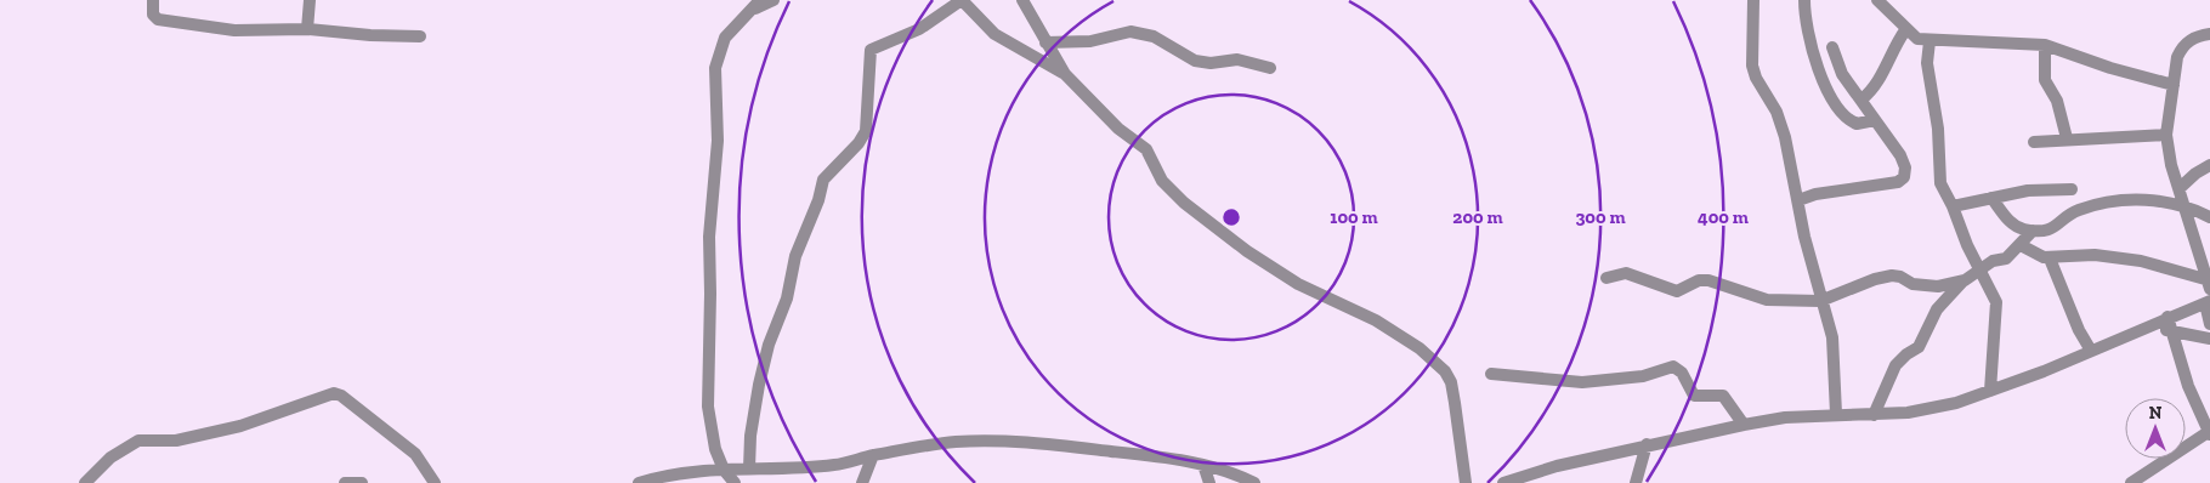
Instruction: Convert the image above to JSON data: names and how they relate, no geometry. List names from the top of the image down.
{
  "north": "top",
  "rings": [
    "100 m",
    "200 m",
    "300 m",
    "400 m"
  ]
}
